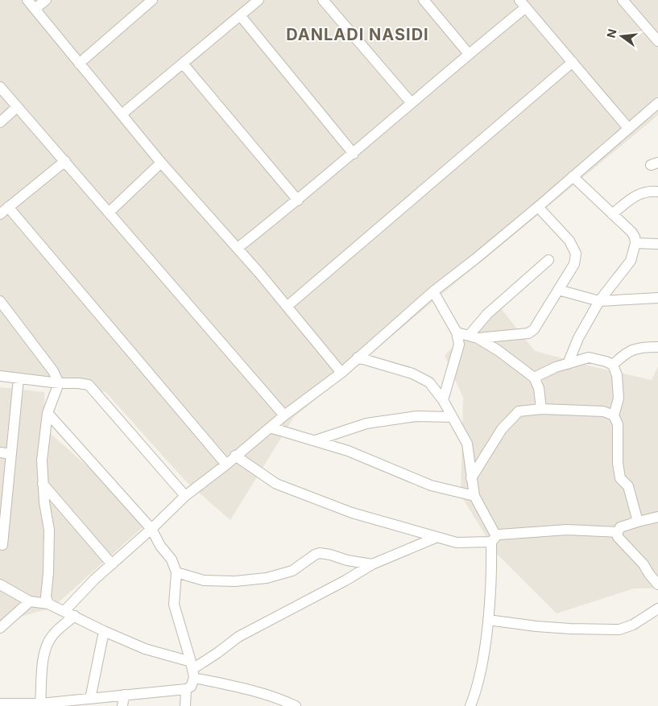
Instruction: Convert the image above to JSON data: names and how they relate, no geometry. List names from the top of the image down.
{
  "districts": ["DANLADI NASIDI"],
  "north": "left"
}
